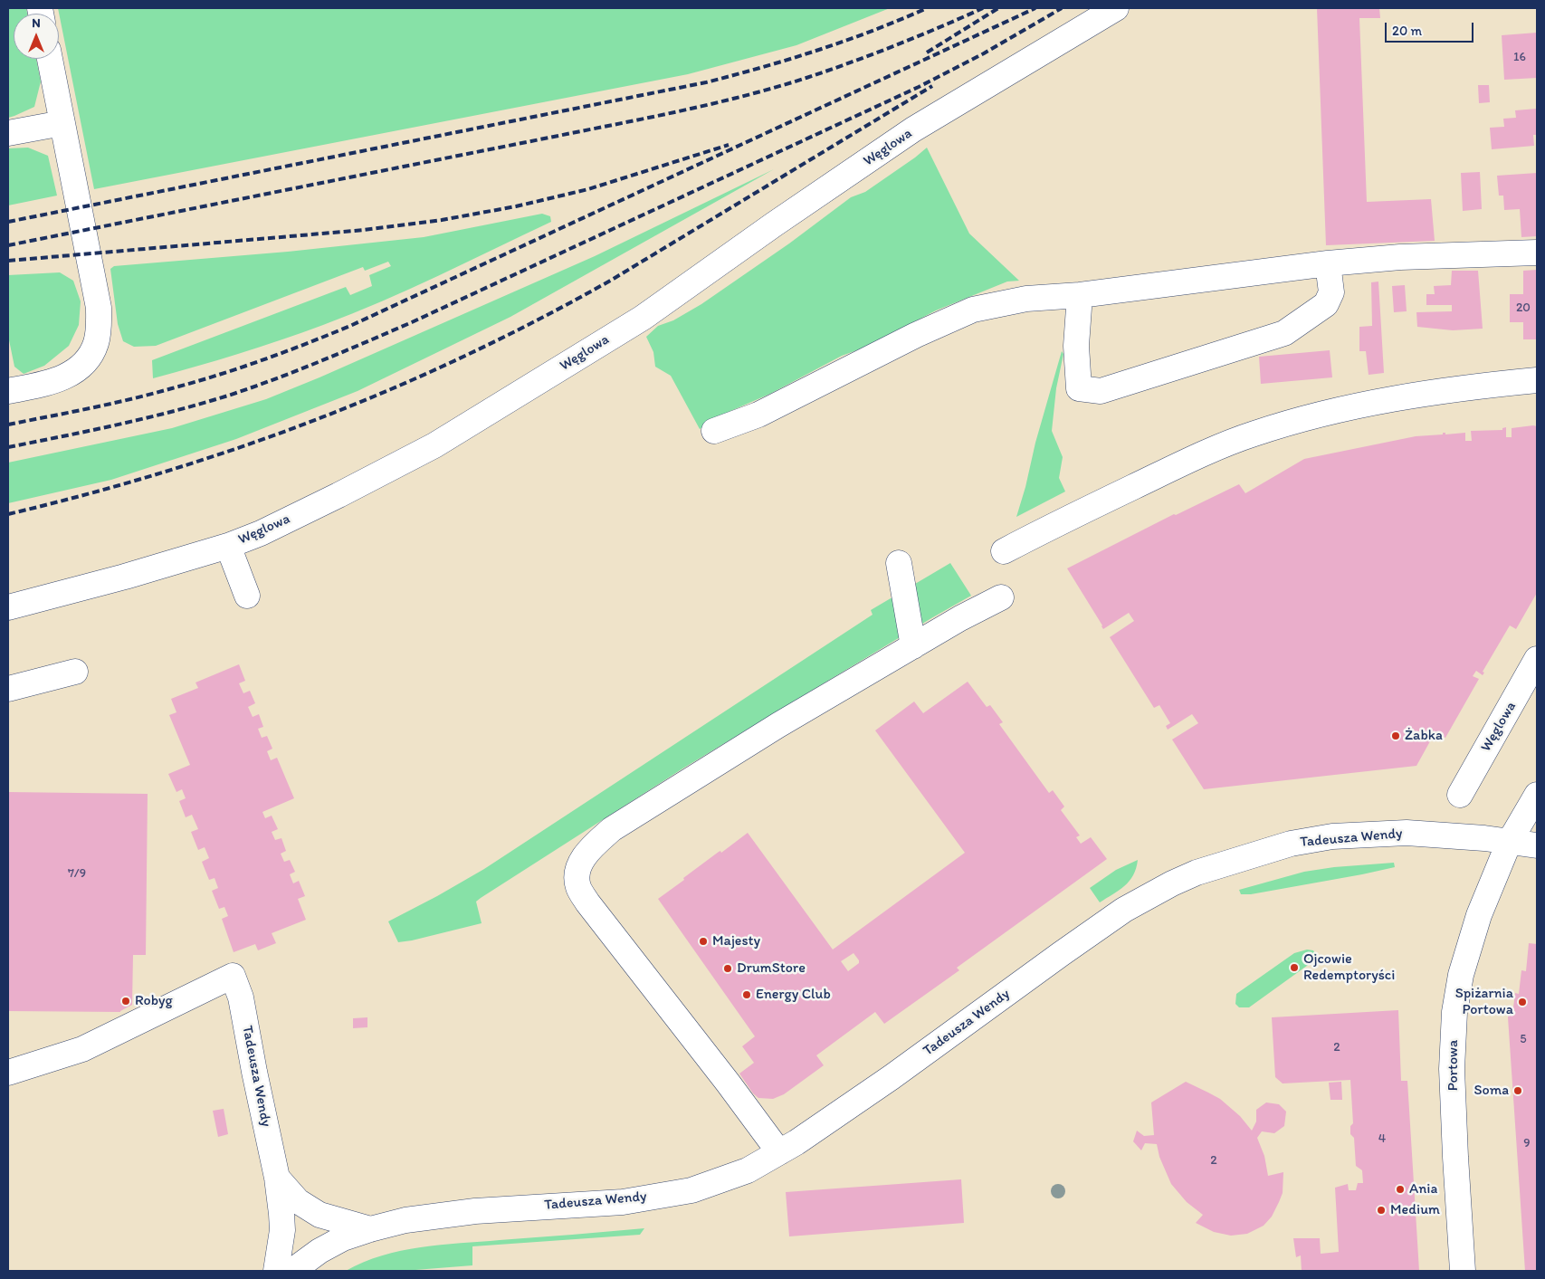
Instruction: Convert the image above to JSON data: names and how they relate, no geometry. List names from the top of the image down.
{
  "streets": {
    "street": ["Węglowa", "Tadeusza Wendy", "Portowa"]
  },
  "crossings": [
    ["Tadeusza Wendy", "Portowa"]
  ],
  "places": [
    "Żabka",
    "Majesty",
    "Ojcowie Redemptoryści",
    "DrumStore",
    "Energy Club",
    "Robyg",
    "Spiżarnia Portowa",
    "Soma",
    "Ania",
    "Medium"
  ],
  "house_numbers": [
    "16",
    "20",
    "7/9",
    "5",
    "2",
    "4",
    "9",
    "2"
  ],
  "scale_bar": "20 m",
  "north": "top"
}
